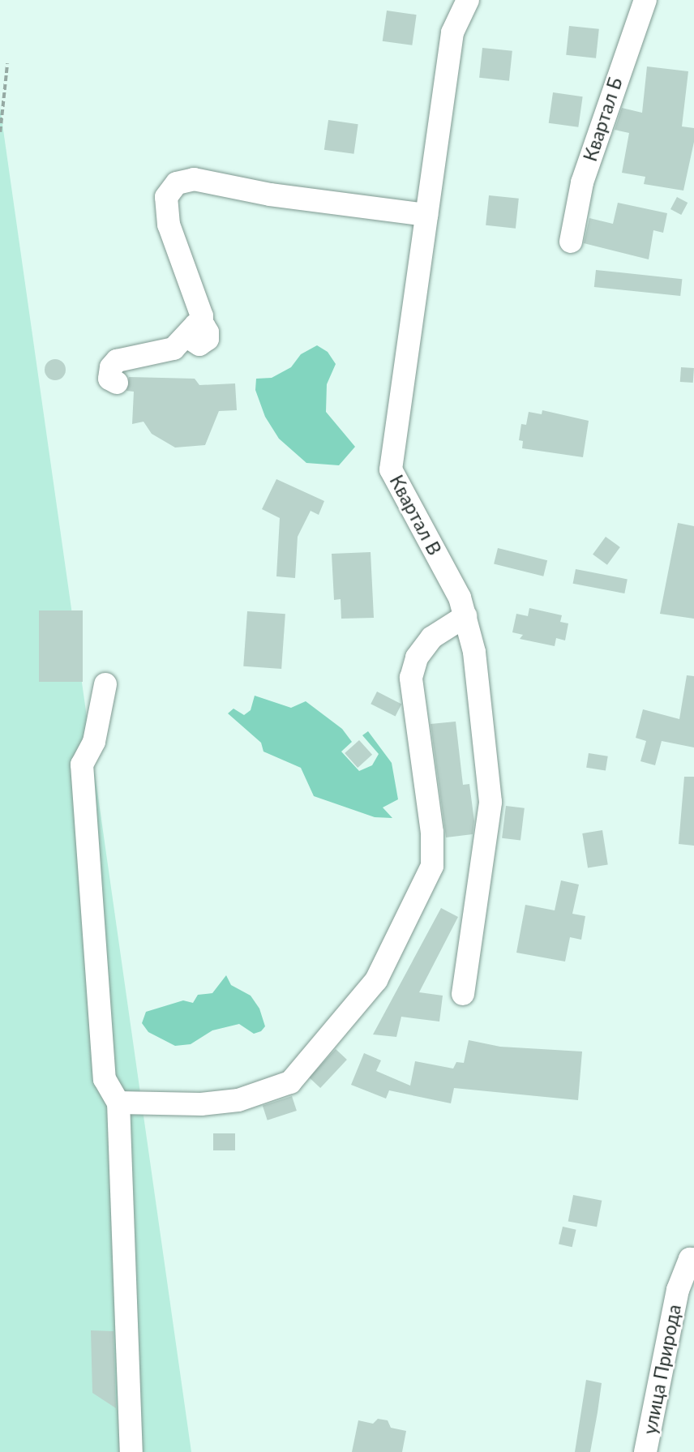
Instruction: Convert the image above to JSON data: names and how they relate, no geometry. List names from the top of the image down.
{
  "streets": {
    "street": ["Квартал Б", "Квартал В", "улица Природа"]
  }
}
